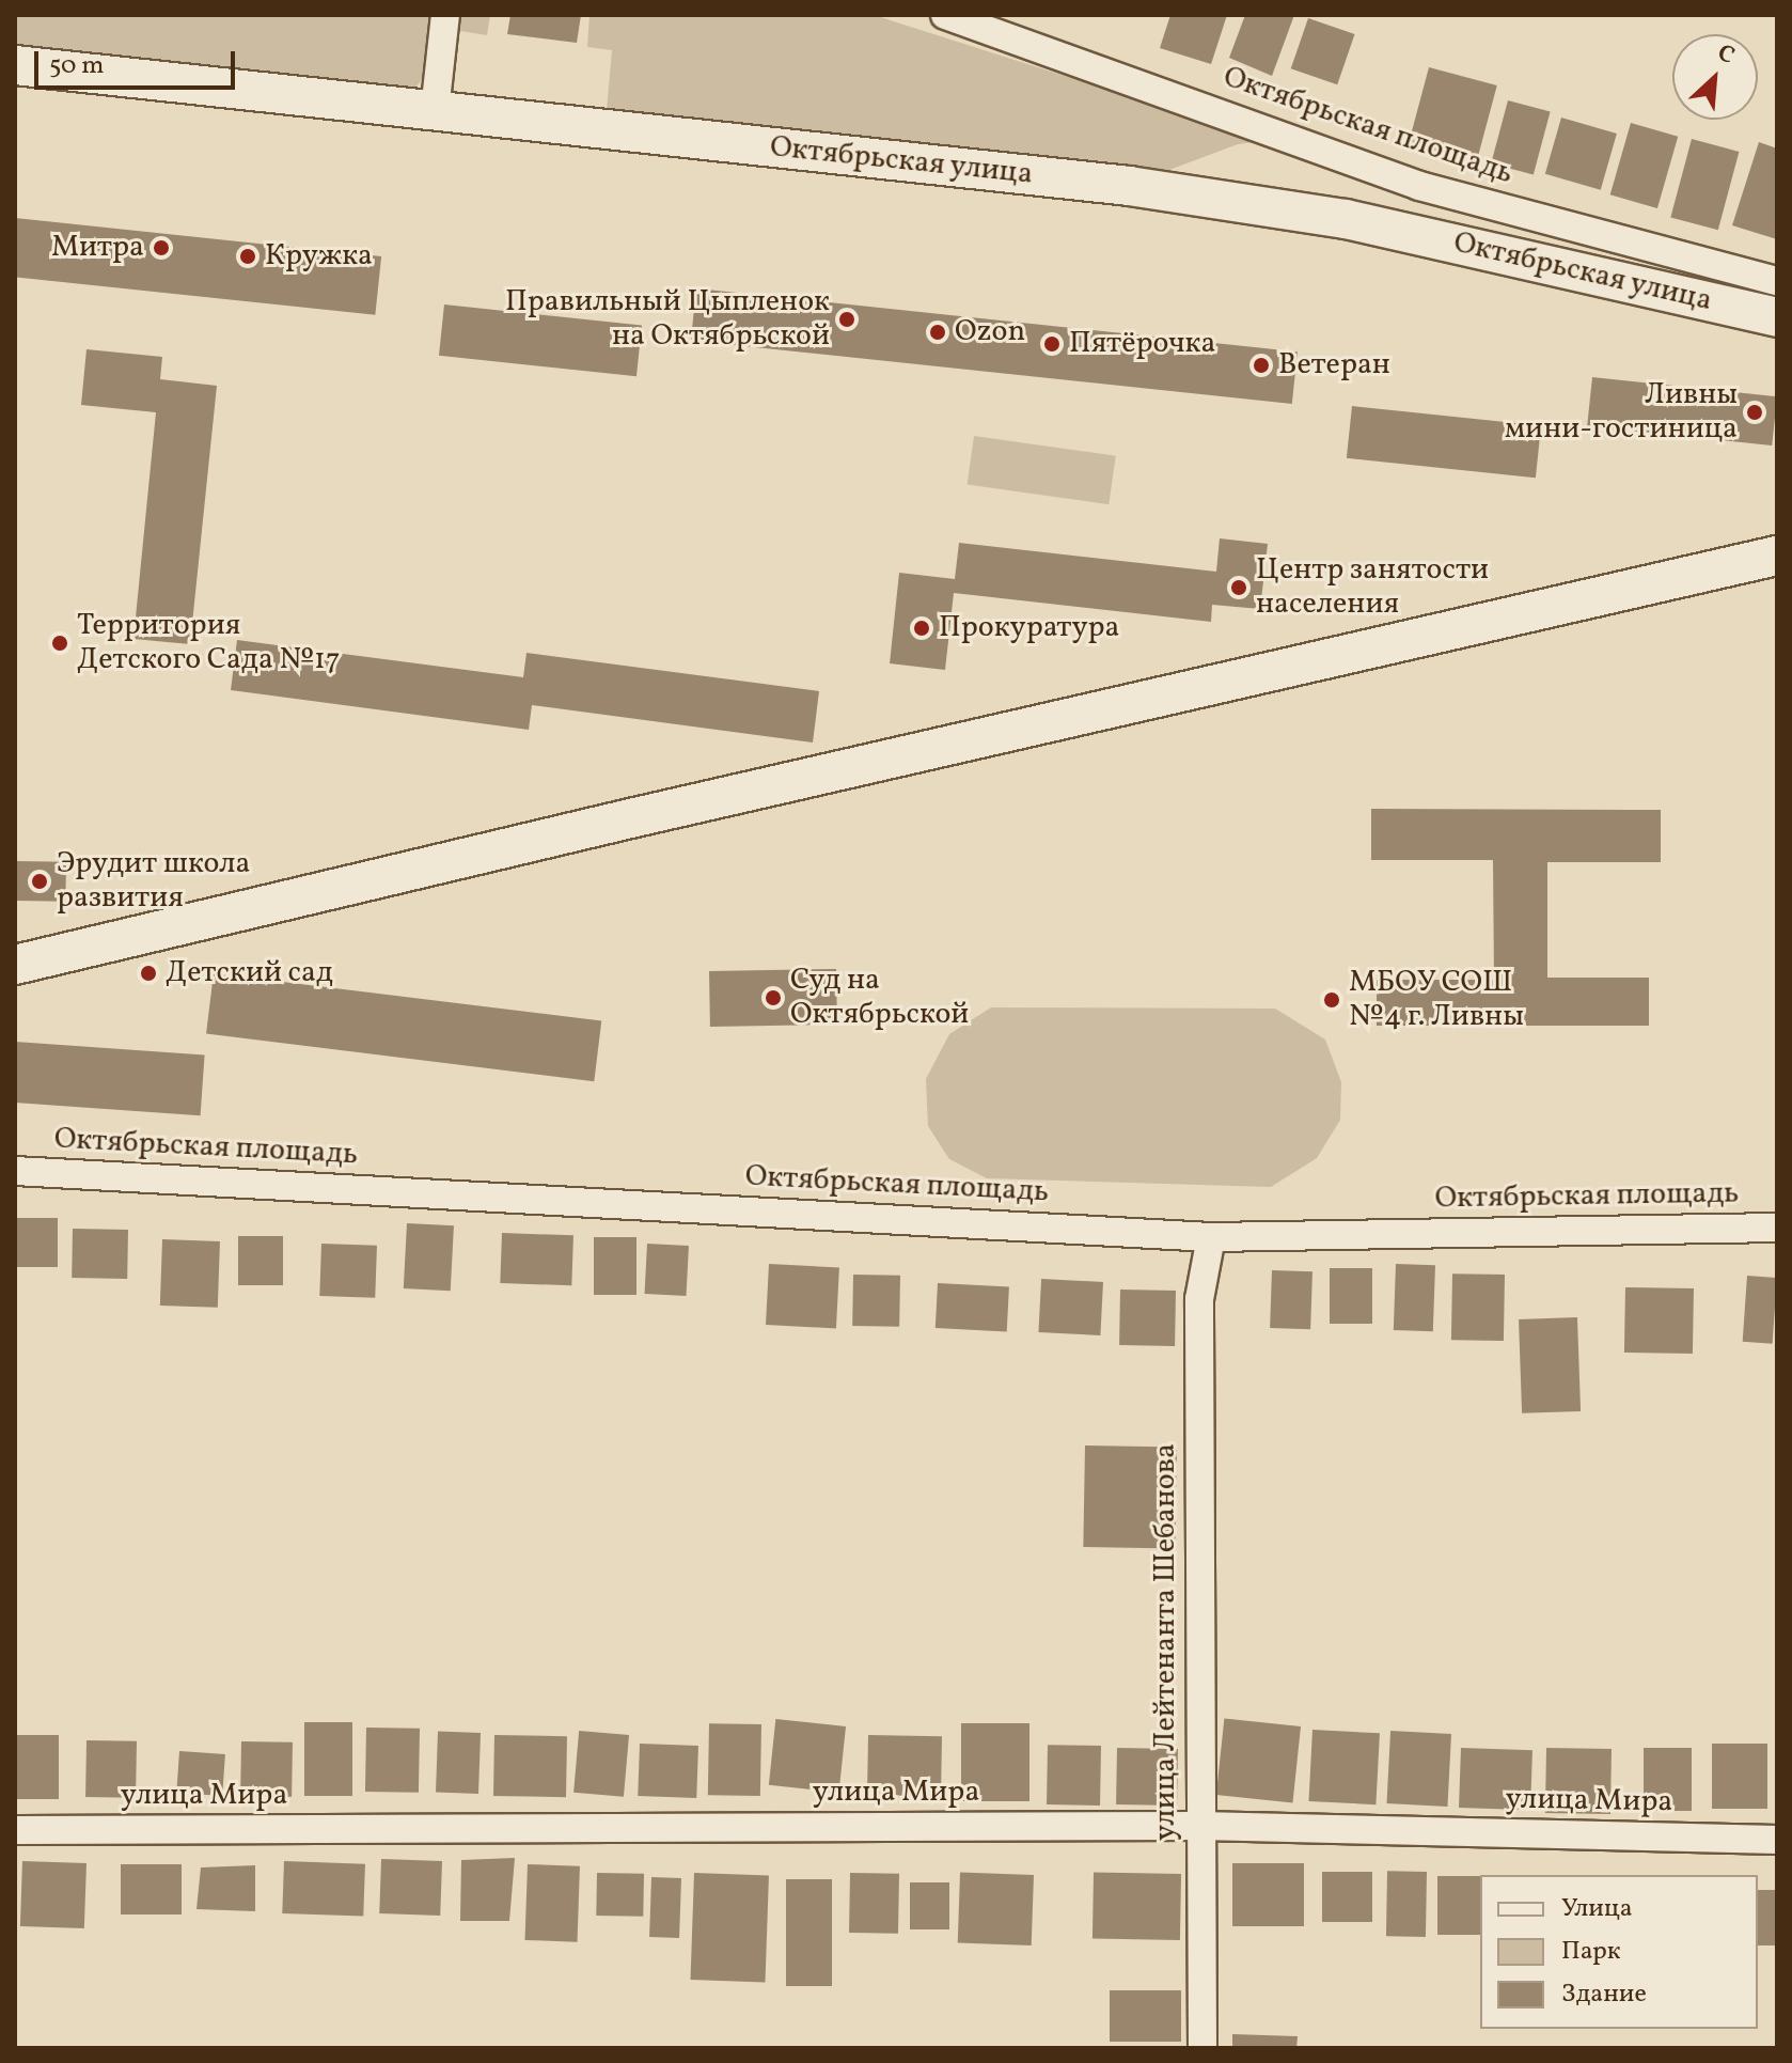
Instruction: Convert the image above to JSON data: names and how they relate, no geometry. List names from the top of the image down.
{
  "streets": {
    "street": [
      "Октябрьская площадь",
      "Октябрьская улица",
      "улица Лейтенанта Шебанова",
      "улица Мира"
    ]
  },
  "crossings": [
    ["Октябрьская площадь", "улица Лейтенанта Шебанова"],
    ["улица Лейтенанта Шебанова", "улица Мира"]
  ],
  "places": [
    "Митра",
    "Кружка",
    "Правильный Цыпленок на Октябрьской",
    "Ozon",
    "Пятёрочка",
    "Ветеран",
    "Ливны мини-гостиница",
    "Центр занятости населения",
    "Прокуратура",
    "Территория Детского Сада №17",
    "Эрудит школа развития",
    "Детский сад",
    "Суд на Октябрьской",
    "МБОУ СОШ №4 г. Ливны"
  ],
  "legend": ["Улица", "Парк", "Здание"],
  "scale_bar": "50 m",
  "north": "top right"
}
